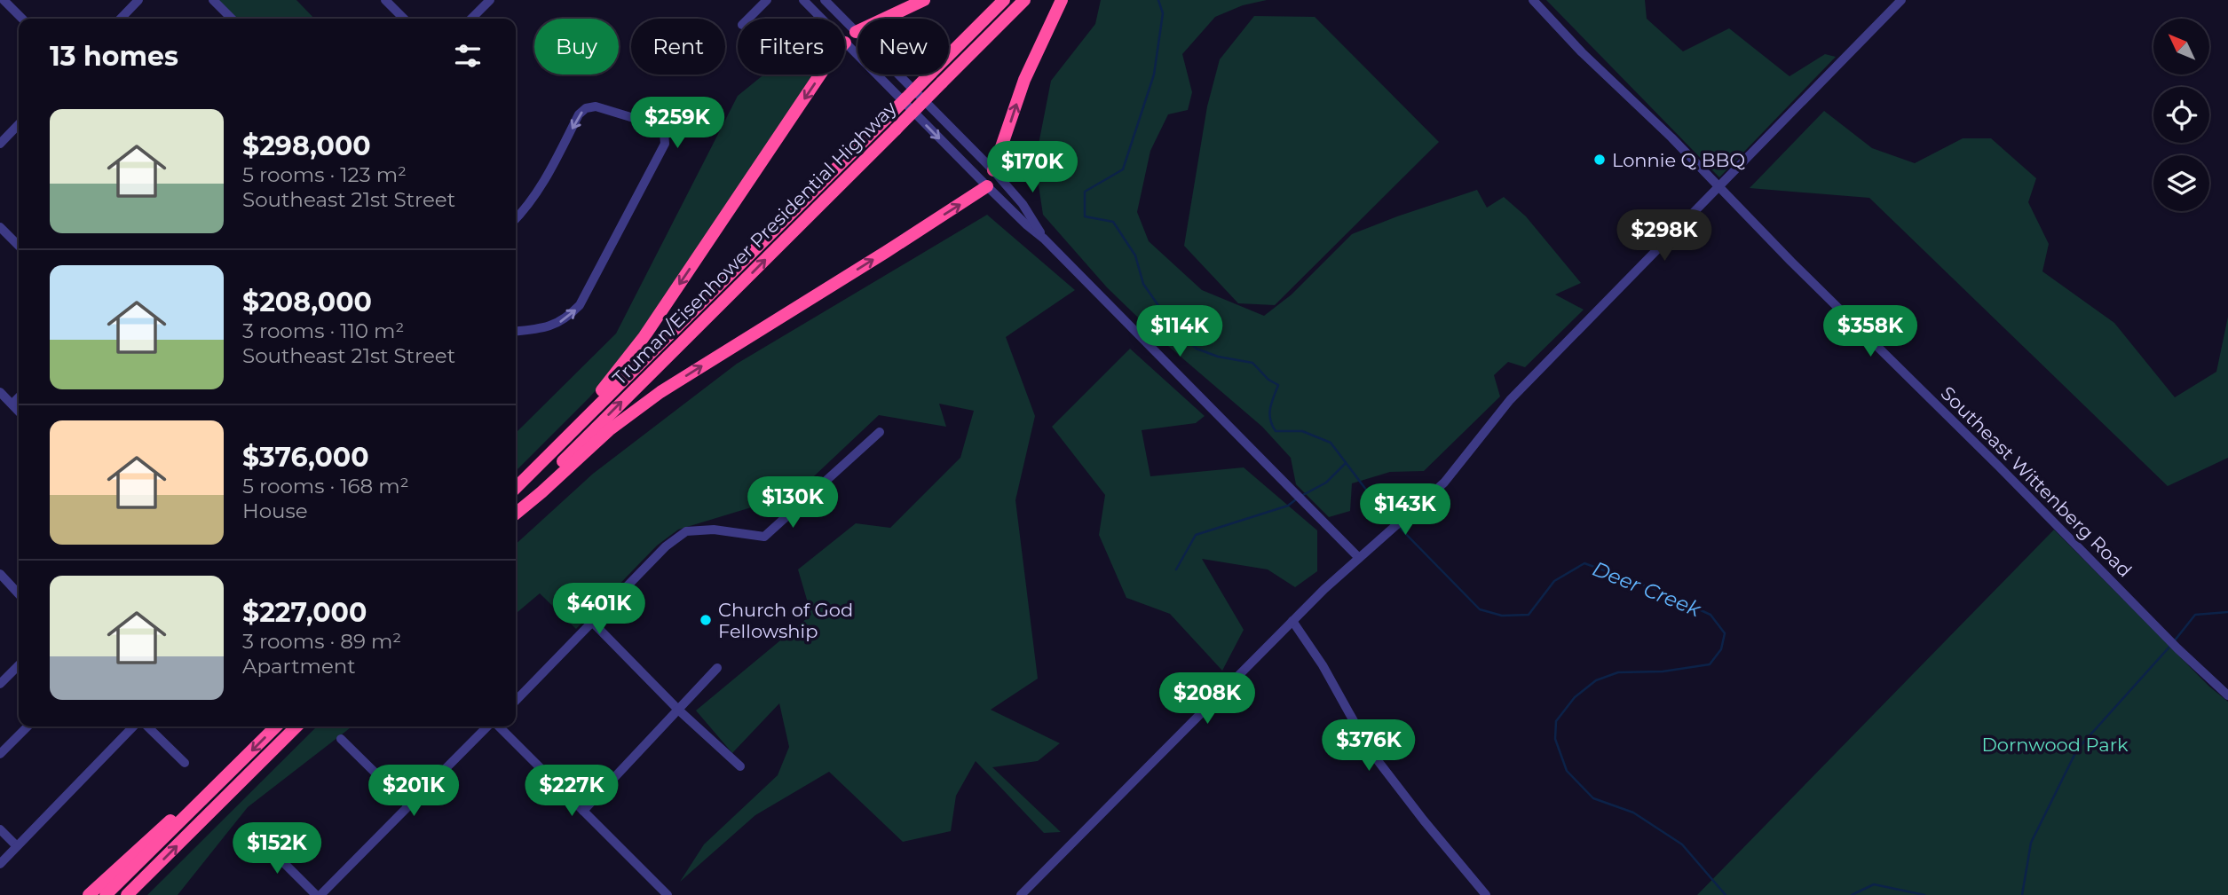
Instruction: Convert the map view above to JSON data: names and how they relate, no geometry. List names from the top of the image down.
{
  "streets": {
    "highway": ["Truman/Eisenhower Presidential Highway"],
    "street": ["Southeast Wittenberg Road"]
  },
  "water": ["Deer Creek"],
  "parks": ["Dornwood Park"],
  "places": ["Lonnie Q BBQ", "Church of God Fellowship"],
  "north": "top left",
  "page": {
    "chip": [
      "Buy",
      "Rent",
      "Filters",
      "New"
    ],
    "heading": "13 homes",
    "list": [
      {
        "name": "$298,000",
        "note": "5 rooms · 123 m² · Southeast 21st Street"
      },
      {
        "name": "$208,000",
        "note": "3 rooms · 110 m² · Southeast 21st Street"
      },
      {
        "name": "$376,000",
        "note": "5 rooms · 168 m² · House"
      },
      {
        "name": "$227,000",
        "note": "3 rooms · 89 m² · Apartment"
      }
    ],
    "price": [
      "$259K",
      "$170K",
      "$298K",
      "$114K",
      "$358K",
      "$130K",
      "$143K",
      "$401K",
      "$208K",
      "$376K",
      "$201K",
      "$227K",
      "$152K"
    ]
  }
}
